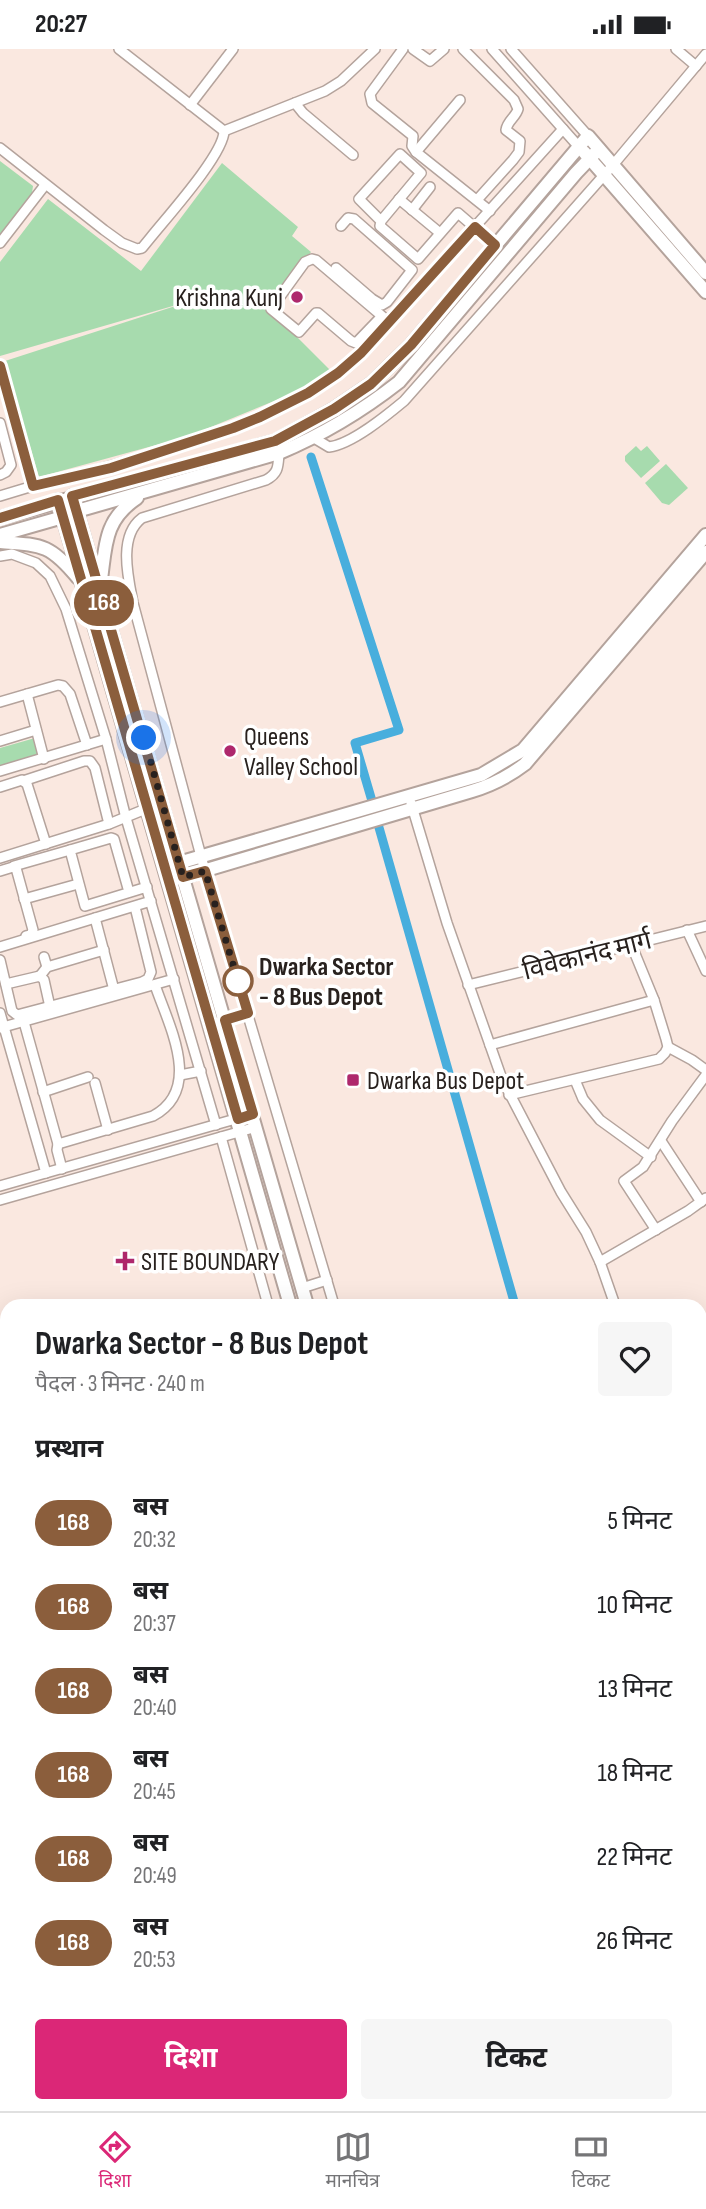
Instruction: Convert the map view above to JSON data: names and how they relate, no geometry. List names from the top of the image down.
{
  "streets": {
    "street": ["विवेकानंद मार्ग"]
  },
  "places": {
    "other": ["Krishna Kunj", "Queens Valley School", "Dwarka Sector - 8 Bus Depot"],
    "transit": ["Dwarka Bus Depot"],
    "health": ["SITE BOUNDARY"]
  },
  "lines": ["bus line 168"],
  "page": {
    "status": "20:27",
    "on_map": "168",
    "heading": [
      ["Dwarka Sector - 8 Bus Depot", "पैदल · 3 मिनट · 240 m"],
      "प्रस्थान"
    ],
    "list": [
      {
        "mark": "168",
        "name": "बस",
        "note": "20:32",
        "value": "5 मिनट"
      },
      {
        "mark": "168",
        "name": "बस",
        "note": "20:37",
        "value": "10 मिनट"
      },
      {
        "mark": "168",
        "name": "बस",
        "note": "20:40",
        "value": "13 मिनट"
      },
      {
        "mark": "168",
        "name": "बस",
        "note": "20:45",
        "value": "18 मिनट"
      },
      {
        "mark": "168",
        "name": "बस",
        "note": "20:49",
        "value": "22 मिनट"
      },
      {
        "mark": "168",
        "name": "बस",
        "note": "20:53",
        "value": "26 मिनट"
      }
    ],
    "buttons": ["दिशा", "टिकट"],
    "tabs": ["दिशा", "मानचित्र", "टिकट"]
  }
}
